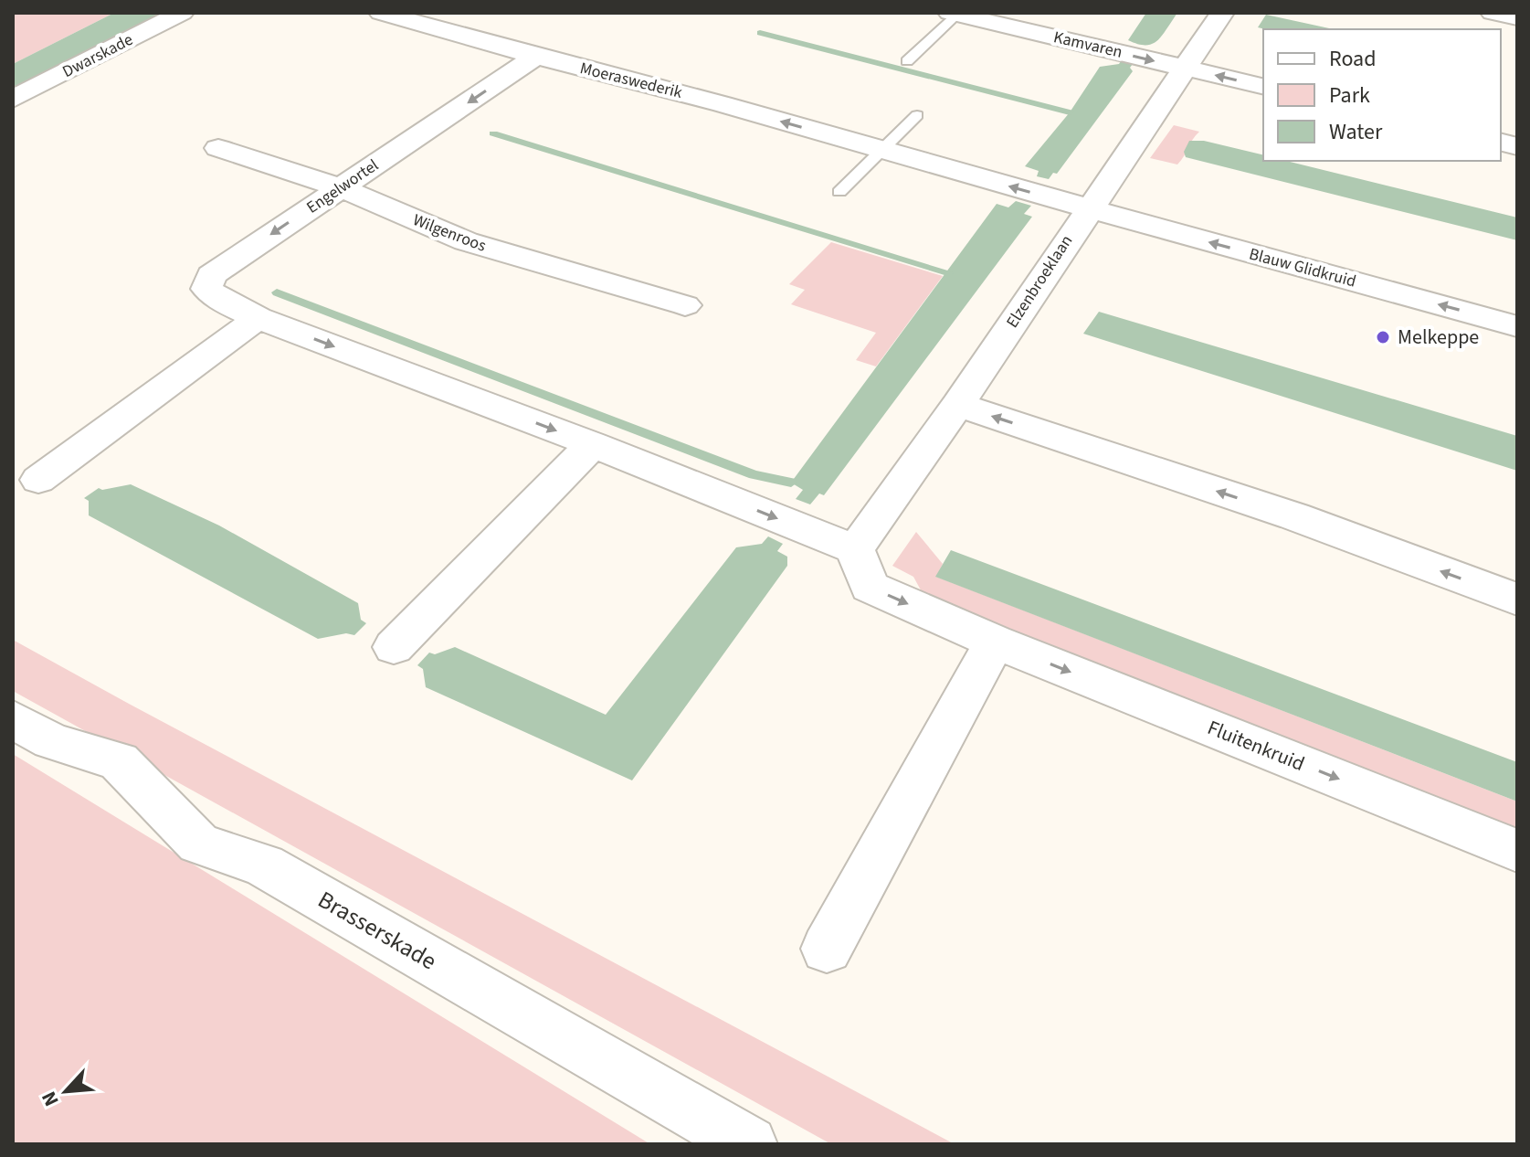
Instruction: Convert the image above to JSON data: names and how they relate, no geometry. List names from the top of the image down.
{
  "streets": {
    "street": [
      "Kamvaren",
      "Dwarskade",
      "Moeraswederik",
      "Engelwortel",
      "Wilgenroos",
      "Blauw Glidkruid",
      "Elzenbroeklaan",
      "Fluitenkruid",
      "Brasserskade"
    ]
  },
  "crossings": [
    ["Kamvaren", "Elzenbroeklaan"],
    ["Moeraswederik", "Engelwortel"],
    ["Moeraswederik", "Blauw Glidkruid"],
    ["Moeraswederik", "Elzenbroeklaan"],
    ["Engelwortel", "Wilgenroos"],
    ["Engelwortel", "Elzenbroeklaan"],
    ["Engelwortel", "Fluitenkruid"],
    ["Blauw Glidkruid", "Elzenbroeklaan"],
    ["Elzenbroeklaan", "Fluitenkruid"]
  ],
  "one_way": ["Moeraswederik"],
  "places": ["Melkeppe"],
  "legend": ["Road", "Park", "Water"],
  "north": "bottom left"
}
